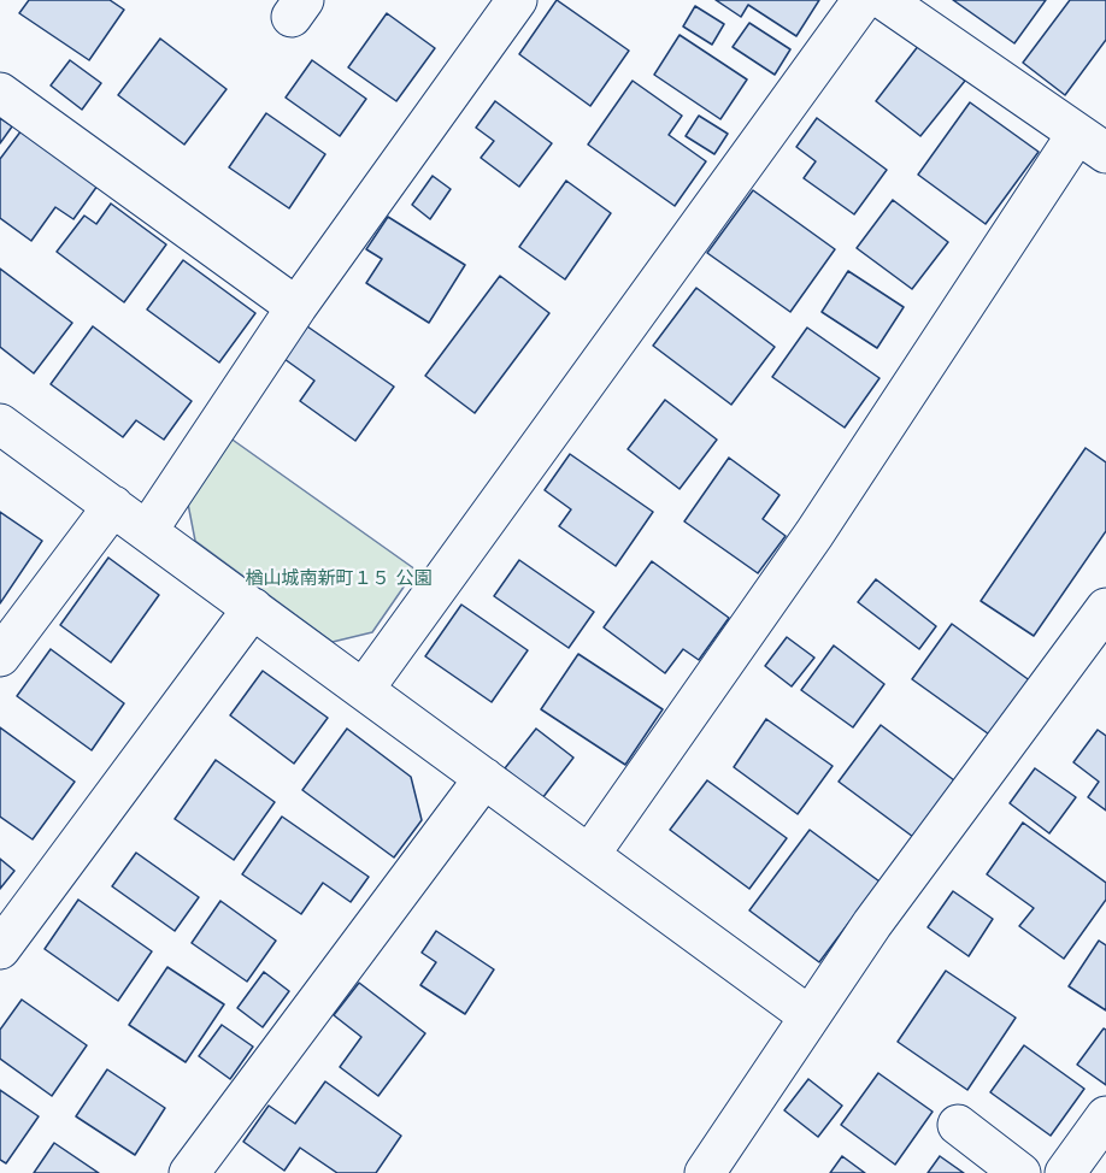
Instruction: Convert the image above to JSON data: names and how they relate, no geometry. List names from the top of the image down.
{
  "parks": ["楢山城南新町１５ 公園"]
}
